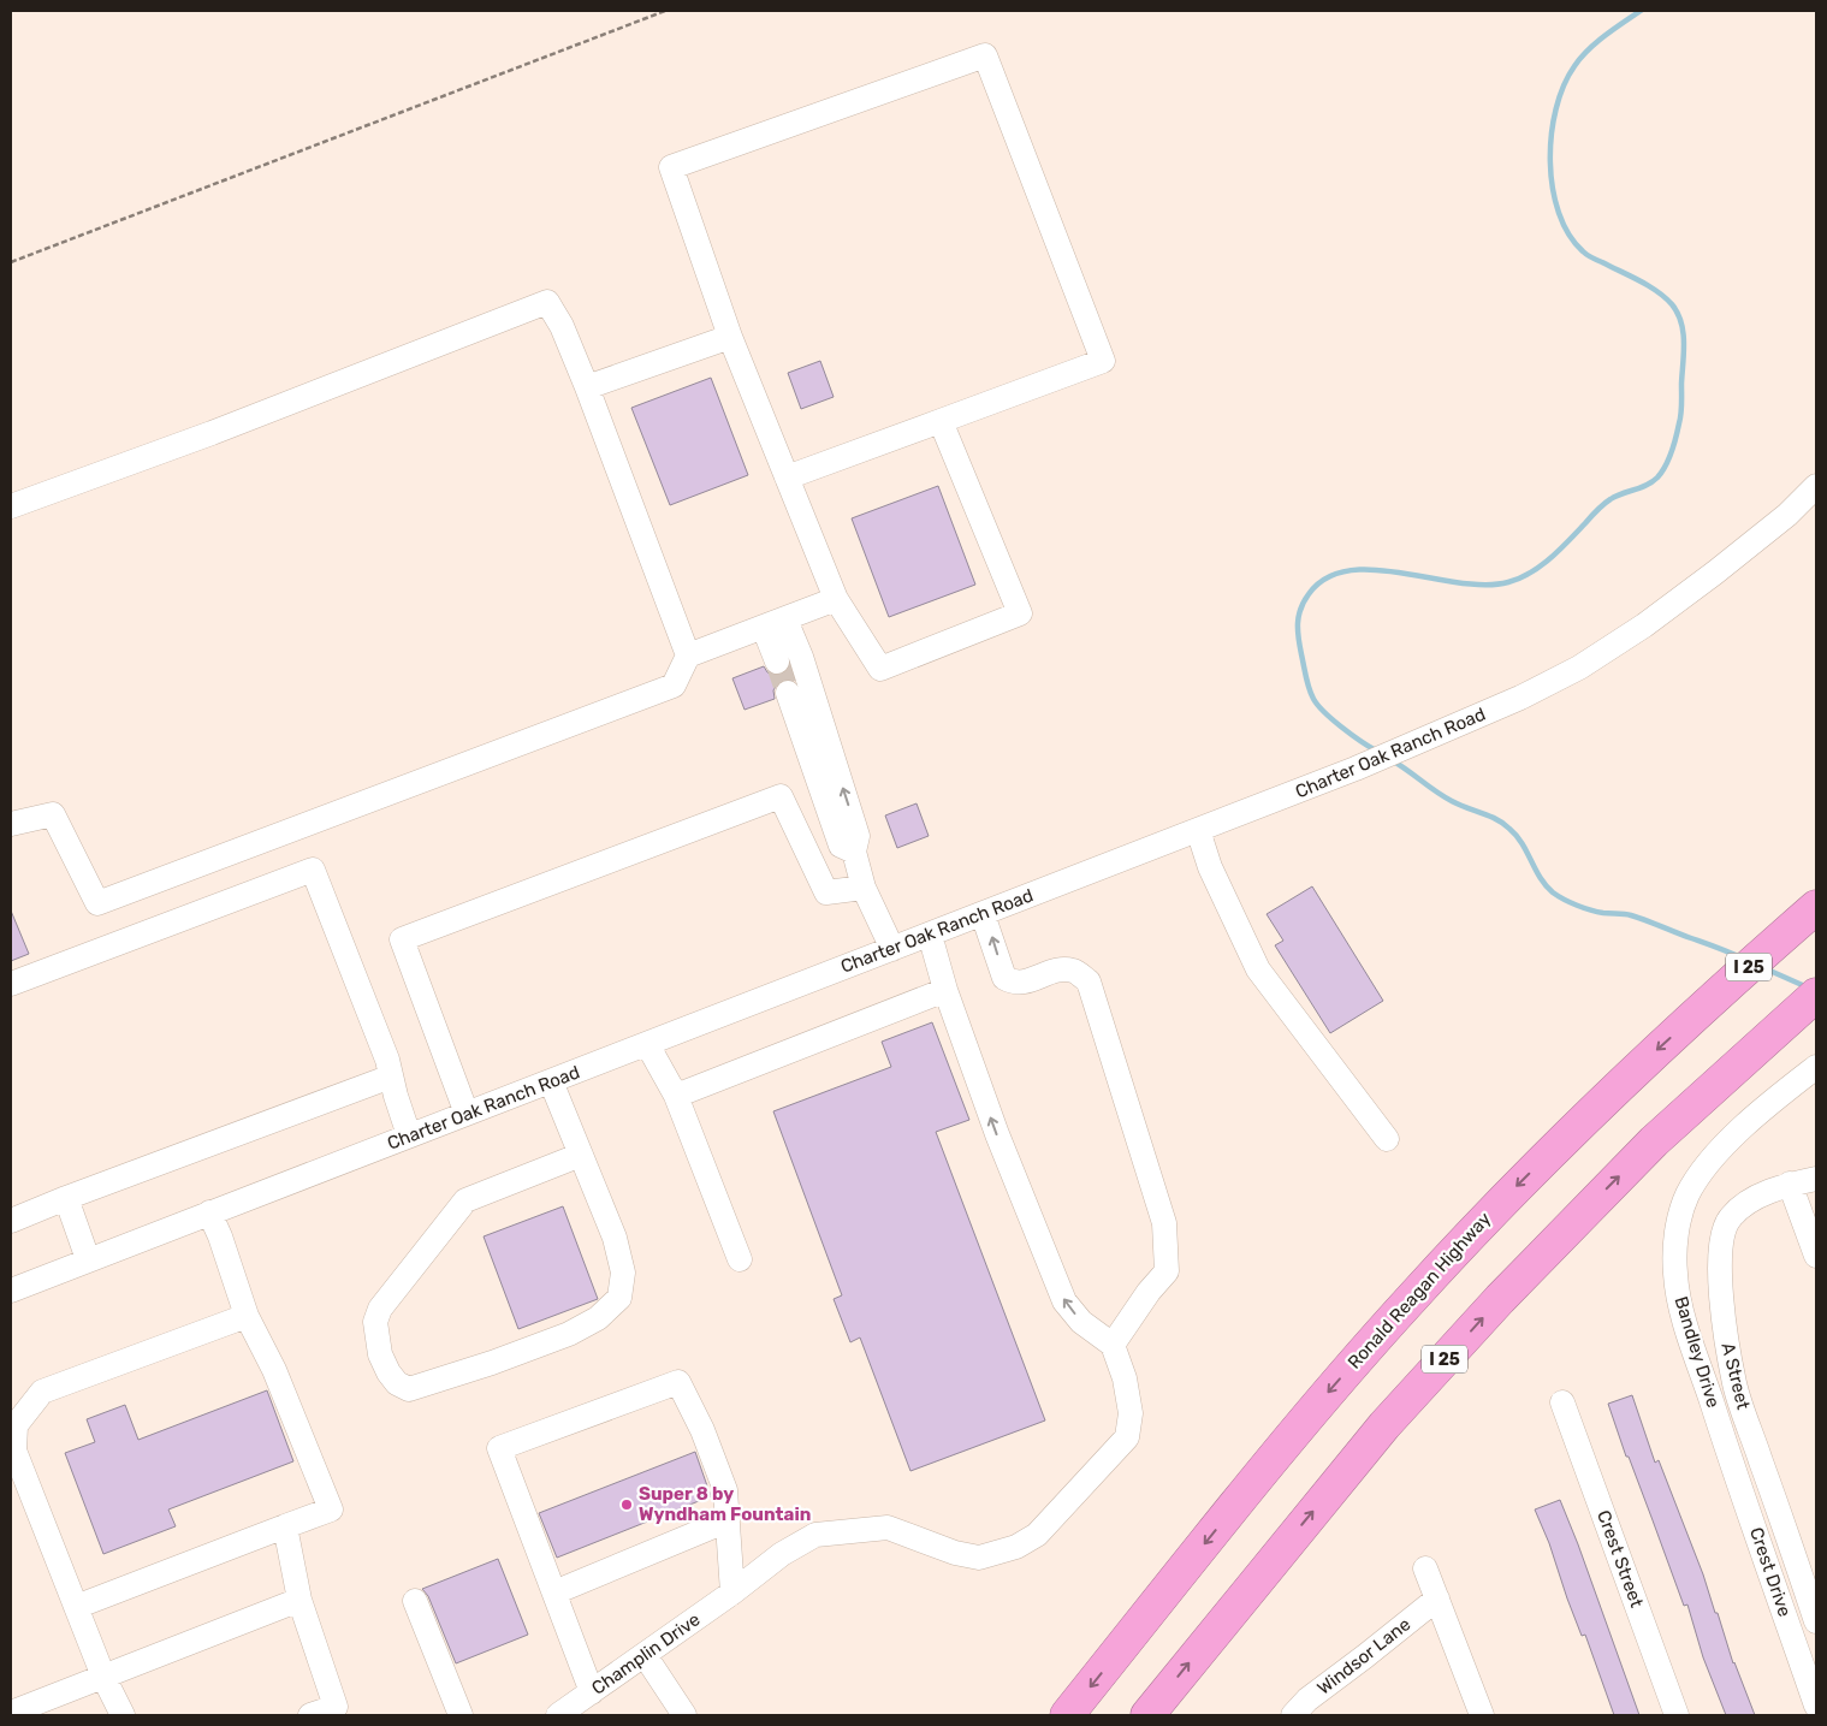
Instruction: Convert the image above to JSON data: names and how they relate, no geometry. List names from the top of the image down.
{
  "streets": {
    "highway": ["I 25", "Ronald Reagan Highway"],
    "street": [
      "Charter Oak Ranch Road",
      "Bandley Drive",
      "A Street",
      "Crest Street",
      "Crest Drive",
      "Champlin Drive",
      "Windsor Lane"
    ]
  },
  "crossings": [
    ["Bandley Drive", "Crest Drive"]
  ],
  "places": ["Super 8 by Wyndham Fountain"]
}
